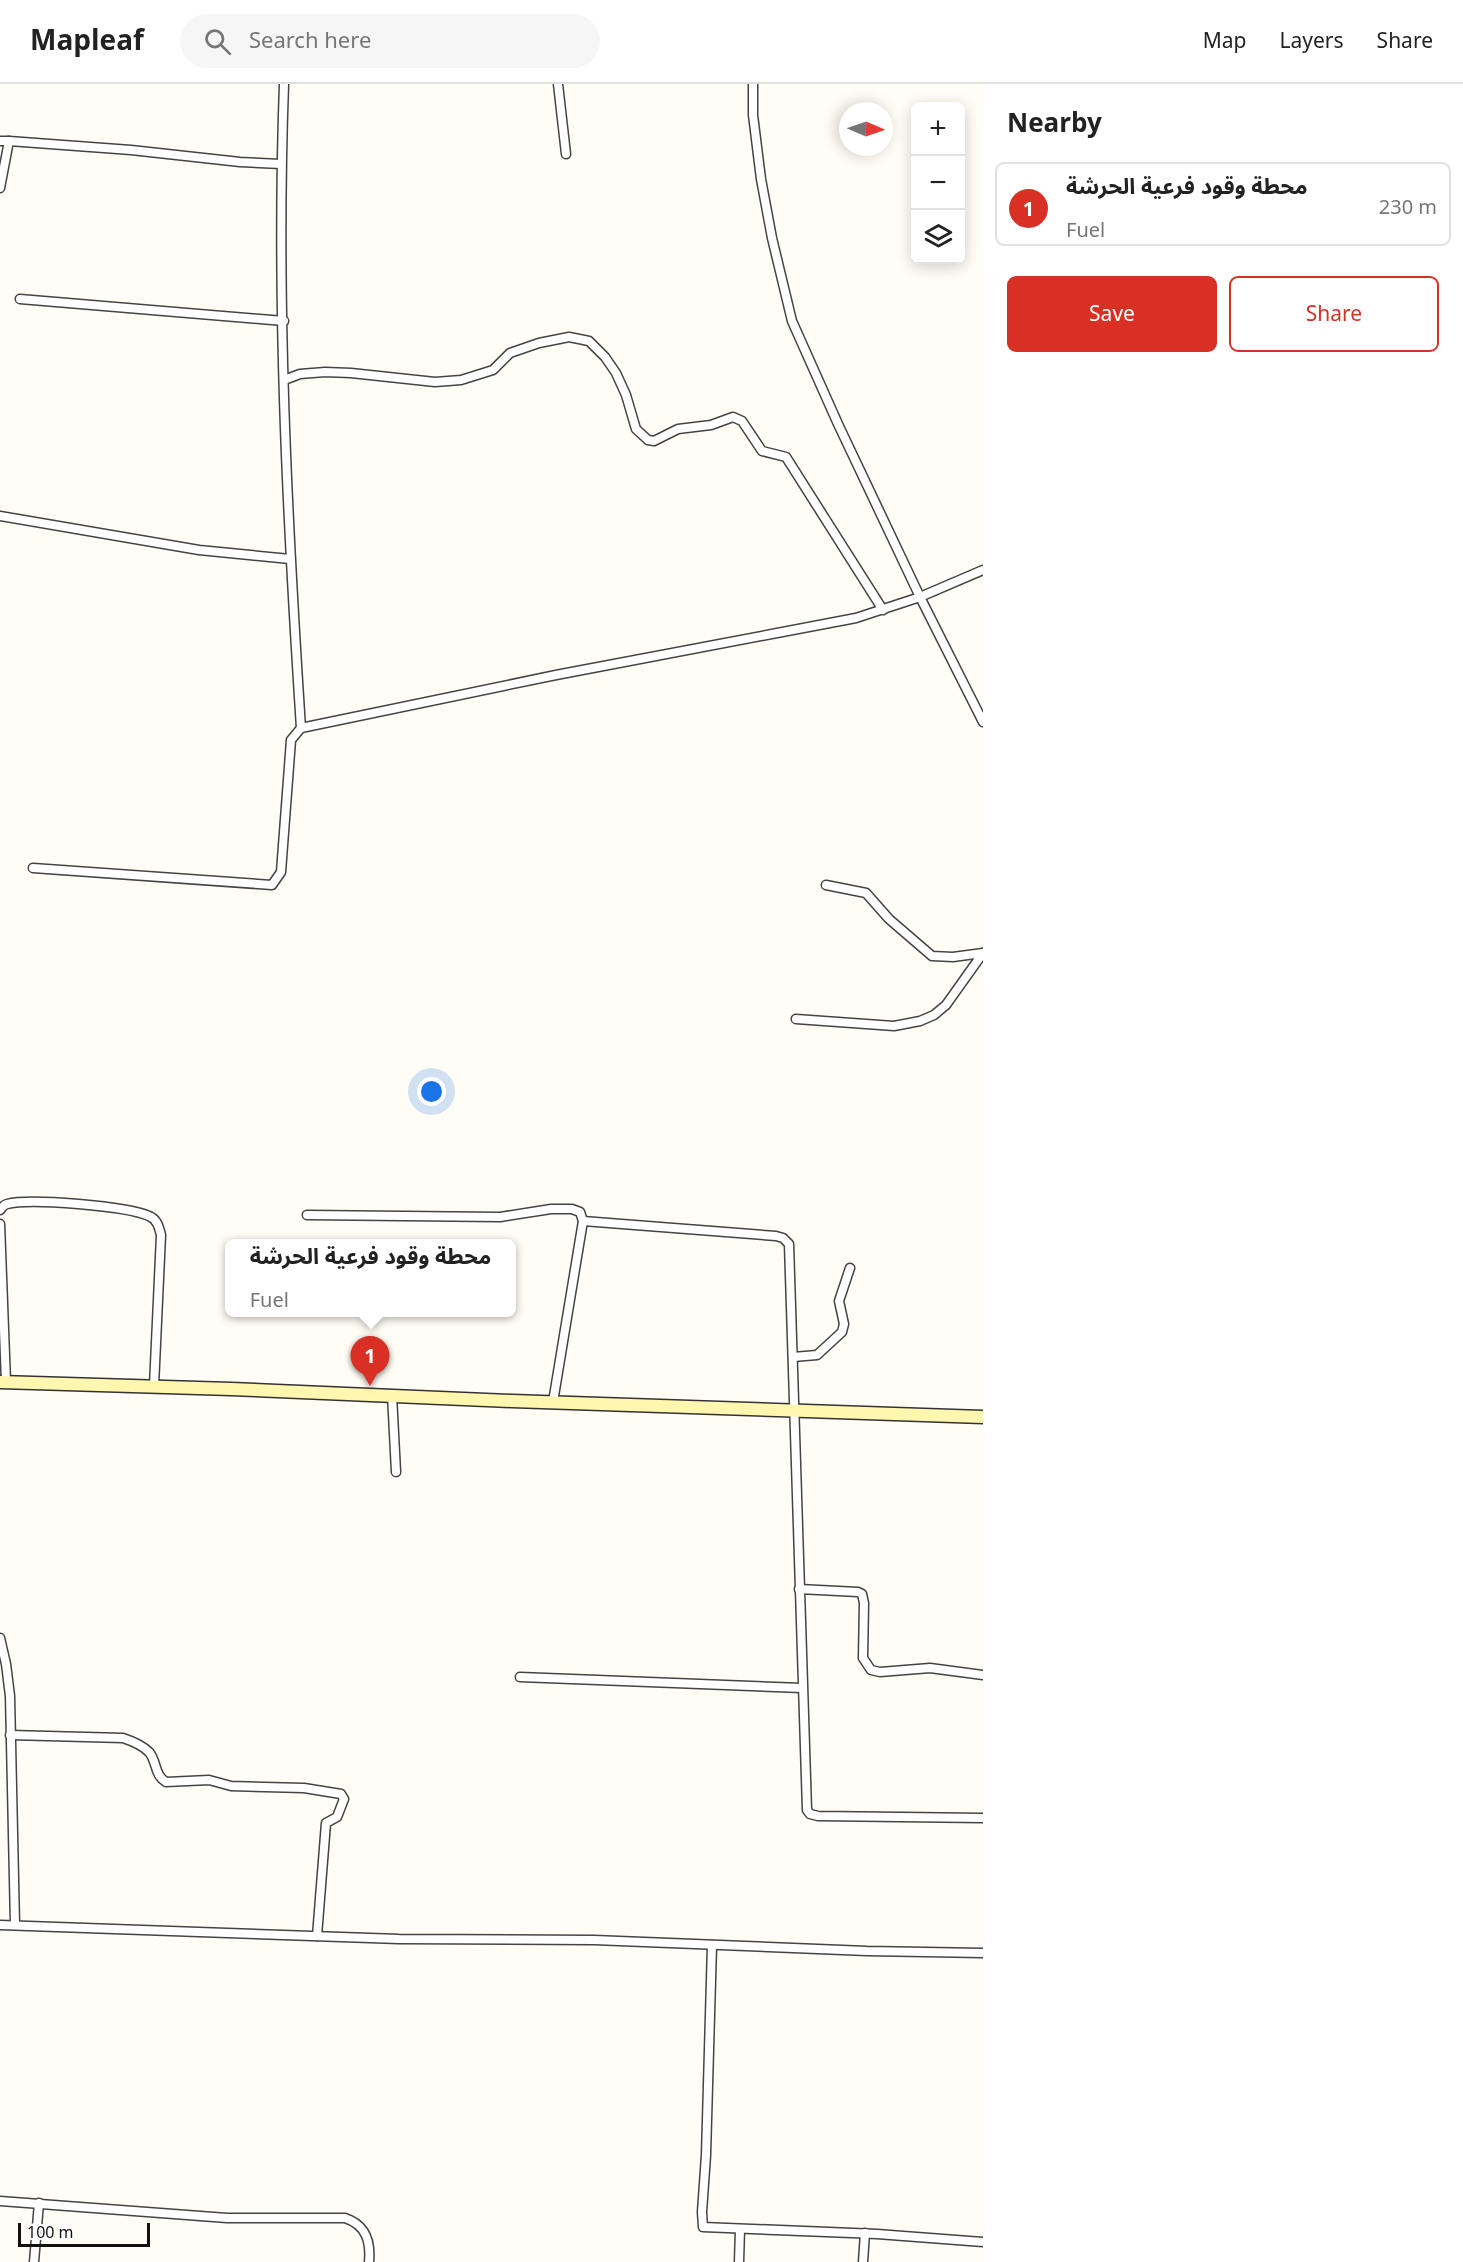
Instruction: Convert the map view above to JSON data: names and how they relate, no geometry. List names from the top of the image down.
{
  "scale_bar": "100 m",
  "north": "right",
  "page": {
    "header": "Mapleaf",
    "search": "Search here",
    "nav": ["Map", "Layers", "Share"],
    "heading": "Nearby",
    "map_buttons": ["+", "−"],
    "list": [
      {
        "mark": "1",
        "name": "محطة وقود فرعية الحرشة",
        "note": "Fuel",
        "value": "230 m"
      }
    ],
    "buttons": ["Save", "Share"],
    "popup": ["محطة وقود فرعية الحرشة", "Fuel"],
    "pins": "1",
    "scale": "100 m"
  }
}
